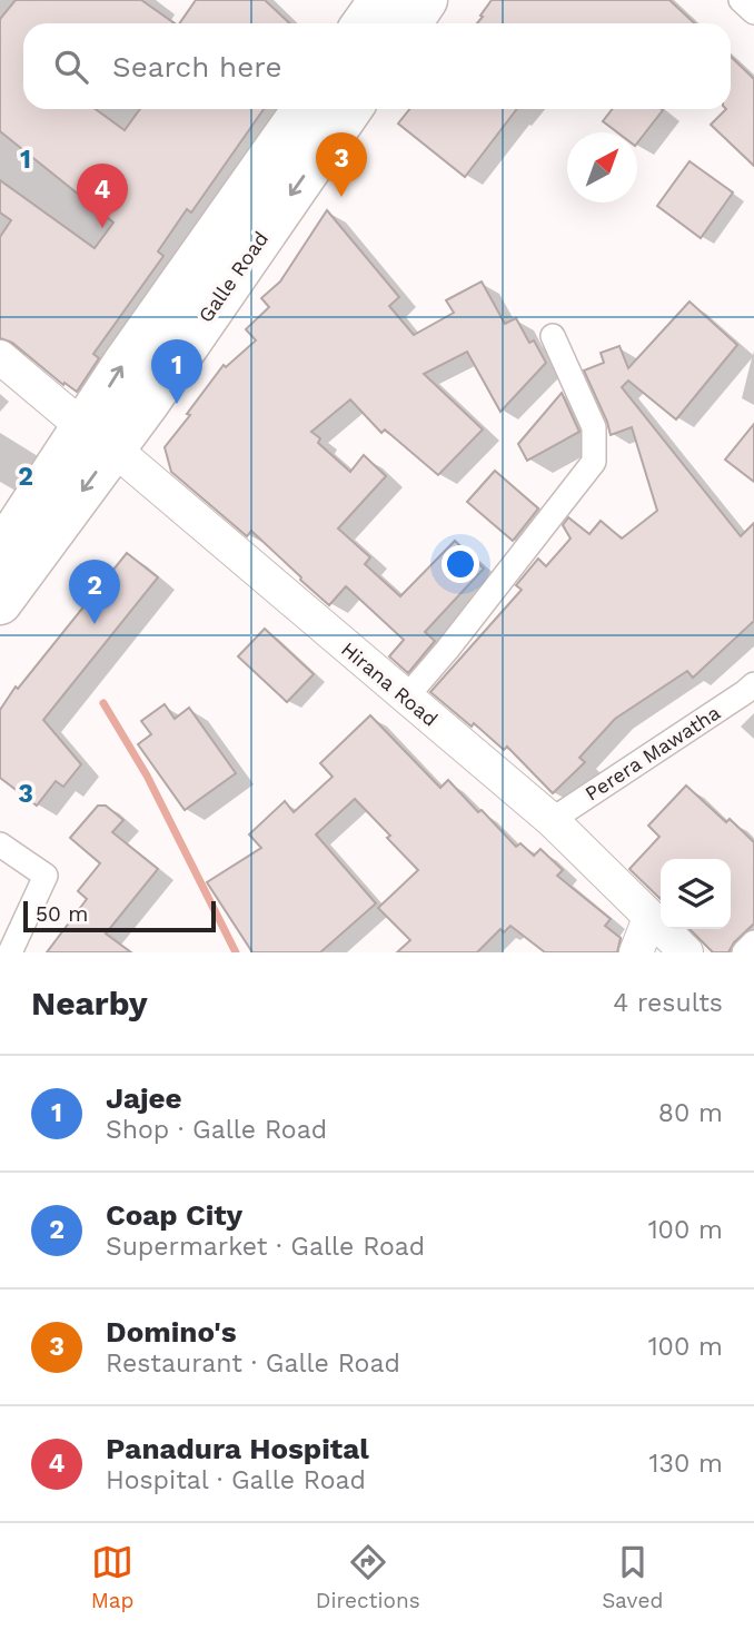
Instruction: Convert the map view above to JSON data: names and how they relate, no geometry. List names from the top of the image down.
{
  "streets": {
    "highway": ["Galle Road"],
    "street": ["Hirana Road", "Perera Mawatha"]
  },
  "crossings": [
    ["Galle Road", "Hirana Road"],
    ["Hirana Road", "Perera Mawatha"]
  ],
  "scale_bar": "50 m",
  "north": "top right",
  "page": {
    "search": "Search here",
    "pins": [
      "3",
      "4",
      "1",
      "2"
    ],
    "scale": "50 m",
    "heading": ["Nearby", "4 results"],
    "list": [
      {
        "mark": "1",
        "name": "Jajee",
        "note": "Shop · Galle Road",
        "value": "80 m"
      },
      {
        "mark": "2",
        "name": "Coap City",
        "note": "Supermarket · Galle Road",
        "value": "100 m"
      },
      {
        "mark": "3",
        "name": "Domino's",
        "note": "Restaurant · Galle Road",
        "value": "100 m"
      },
      {
        "mark": "4",
        "name": "Panadura Hospital",
        "note": "Hospital · Galle Road",
        "value": "130 m"
      }
    ],
    "nav": ["Map", "Directions", "Saved"]
  },
  "grid": {
    "rows": ["1", "2", "3"]
  }
}
